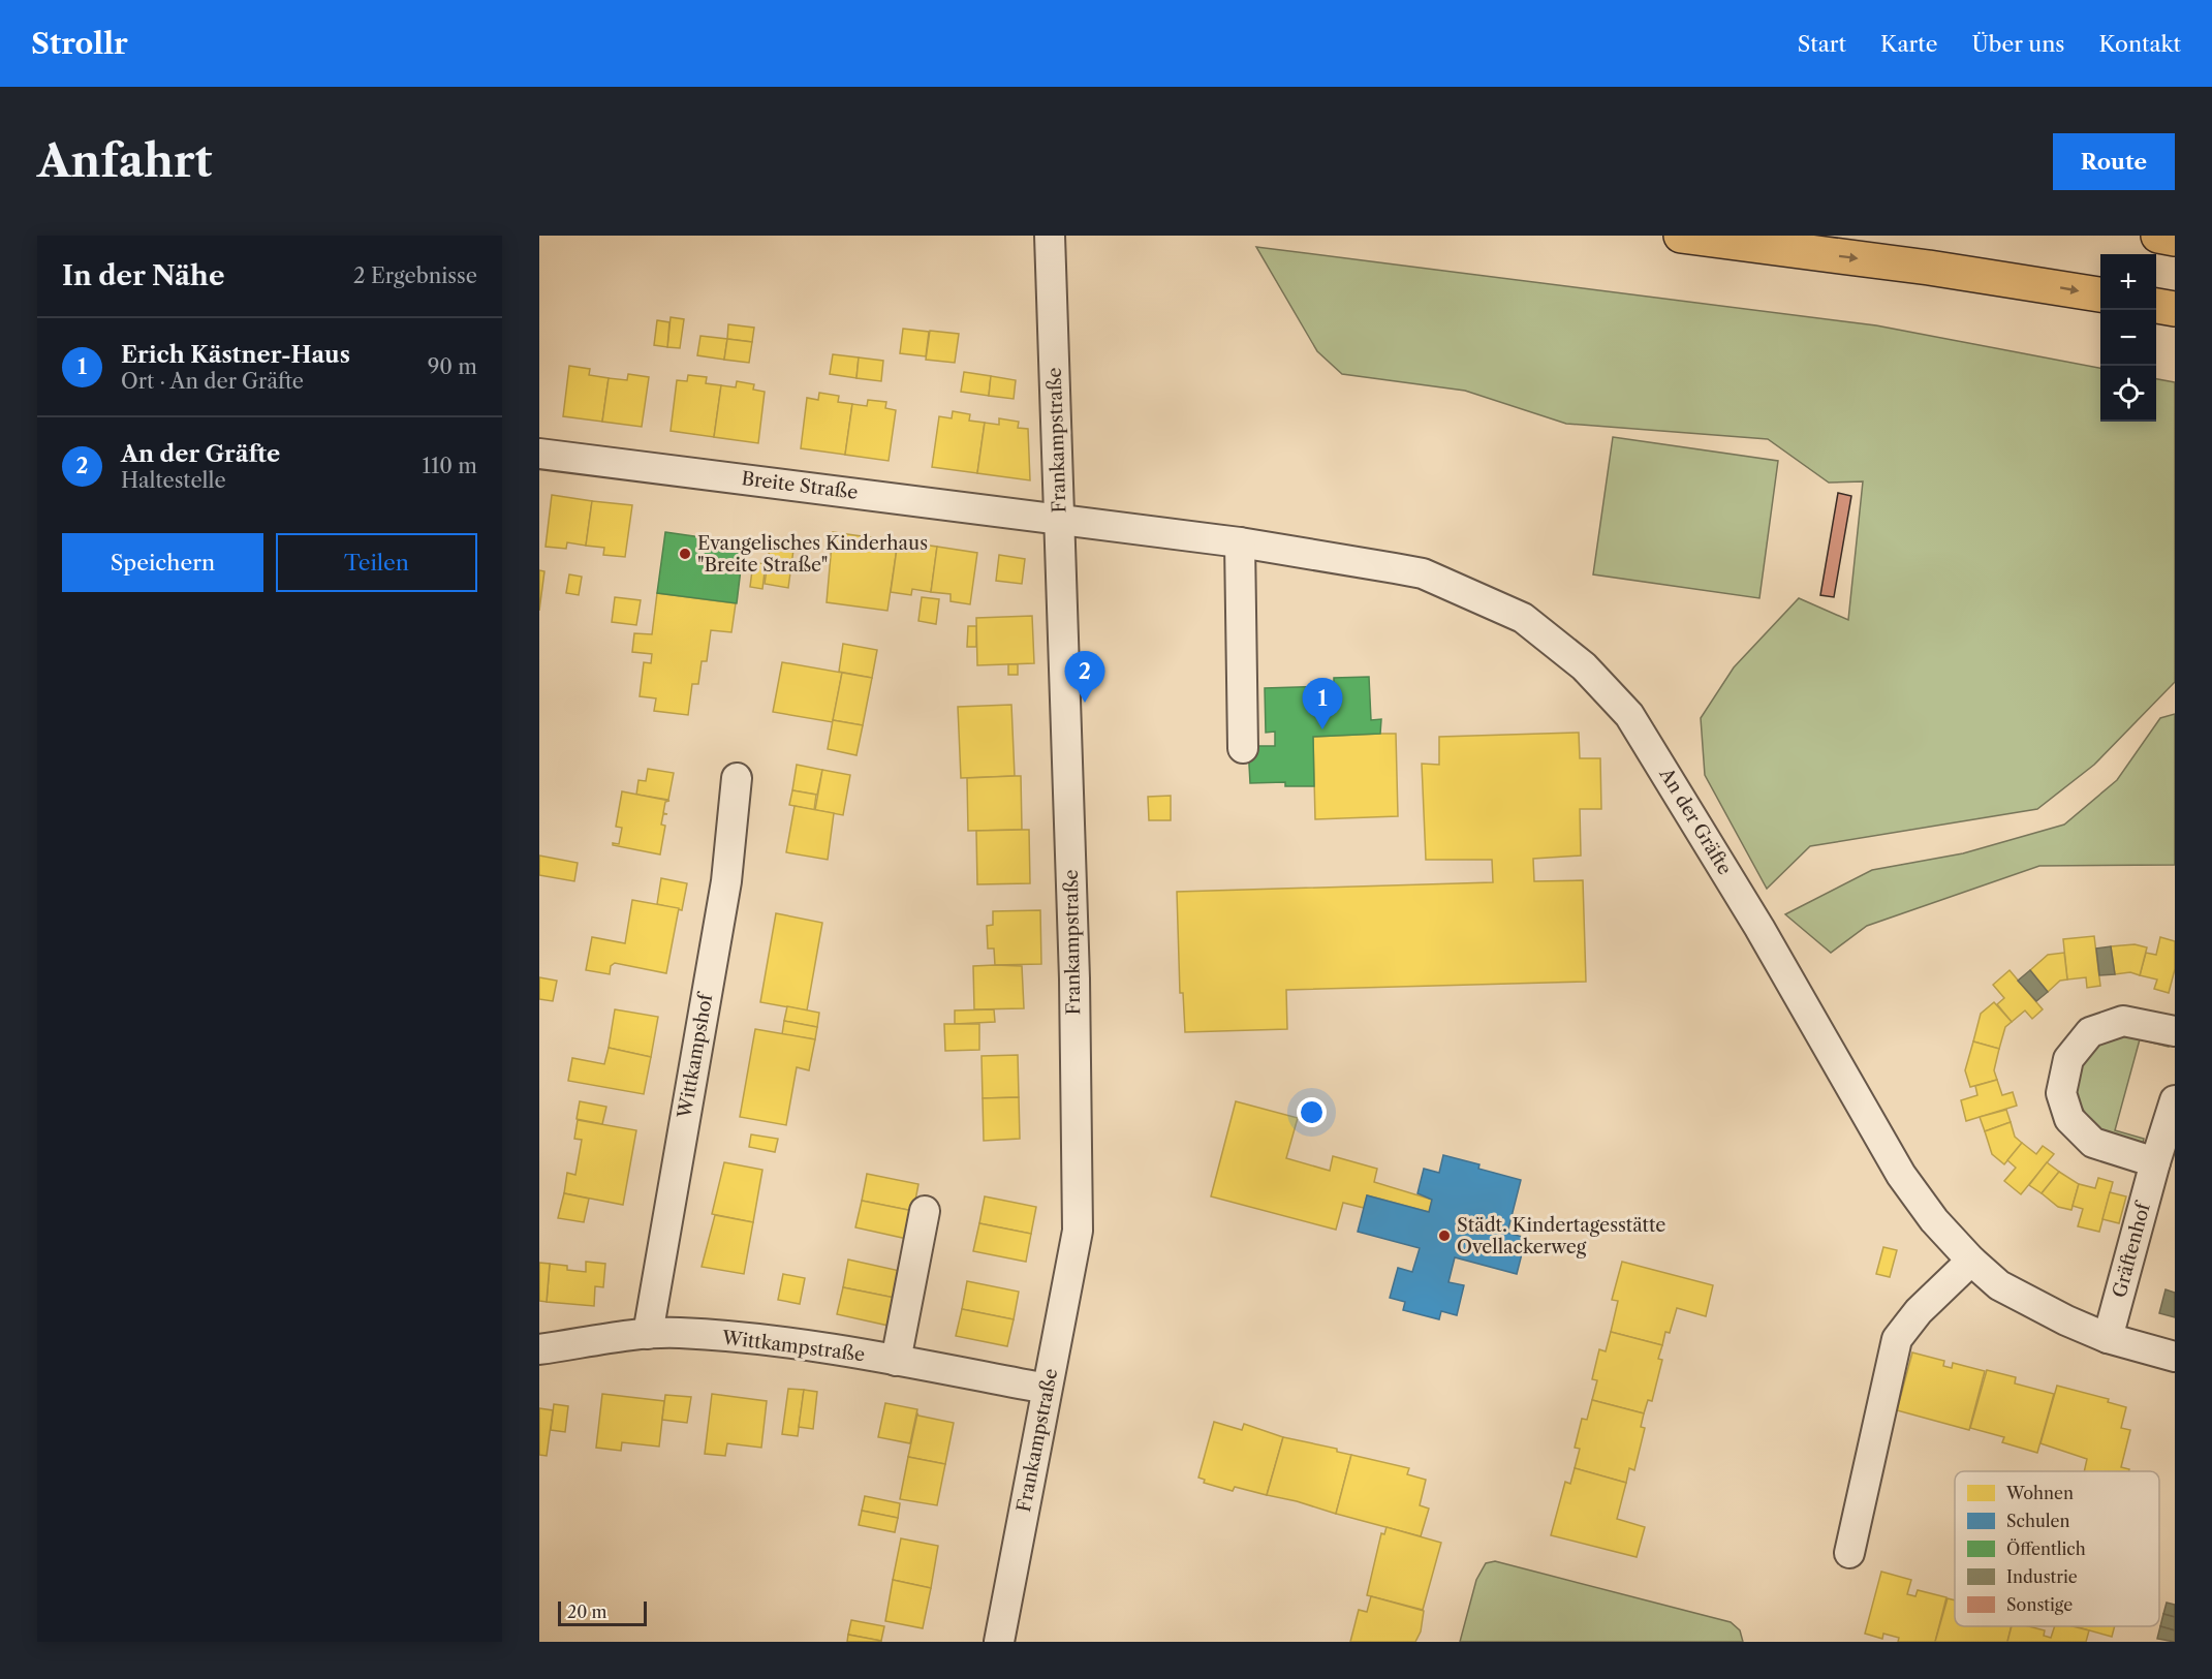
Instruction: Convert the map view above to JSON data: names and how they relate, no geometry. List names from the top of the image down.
{
  "streets": {
    "street": [
      "Frankampstraße",
      "Breite Straße",
      "An der Gräfte",
      "Wittkampshof",
      "Gräftenhof",
      "Wittkampstraße"
    ]
  },
  "crossings": [
    ["Frankampstraße", "Breite Straße"],
    ["Frankampstraße", "An der Gräfte"],
    ["Frankampstraße", "Wittkampstraße"],
    ["Breite Straße", "An der Gräfte"],
    ["An der Gräfte", "Gräftenhof"],
    ["Wittkampshof", "Wittkampstraße"]
  ],
  "places": ["Evangelisches Kinderhaus \"Breite Straße\"", "Städt. Kindertagesstätte Ovellackerweg"],
  "legend": [
    "Wohnen",
    "Schulen",
    "Öffentlich",
    "Industrie",
    "Sonstige"
  ],
  "scale_bar": "20 m",
  "page": {
    "header": "Strollr",
    "nav": [
      "Start",
      "Karte",
      "Über uns",
      "Kontakt"
    ],
    "buttons": [
      "Route",
      ["Speichern", "Teilen"]
    ],
    "title": "Anfahrt",
    "heading": ["In der Nähe", "2 Ergebnisse"],
    "map_buttons": ["+", "−"],
    "list": [
      {
        "mark": "1",
        "name": "Erich Kästner-Haus",
        "note": "Ort · An der Gräfte",
        "value": "90 m"
      },
      {
        "mark": "2",
        "name": "An der Gräfte",
        "note": "Haltestelle",
        "value": "110 m"
      }
    ],
    "pins": ["2", "1"],
    "scale": "20 m"
  }
}
